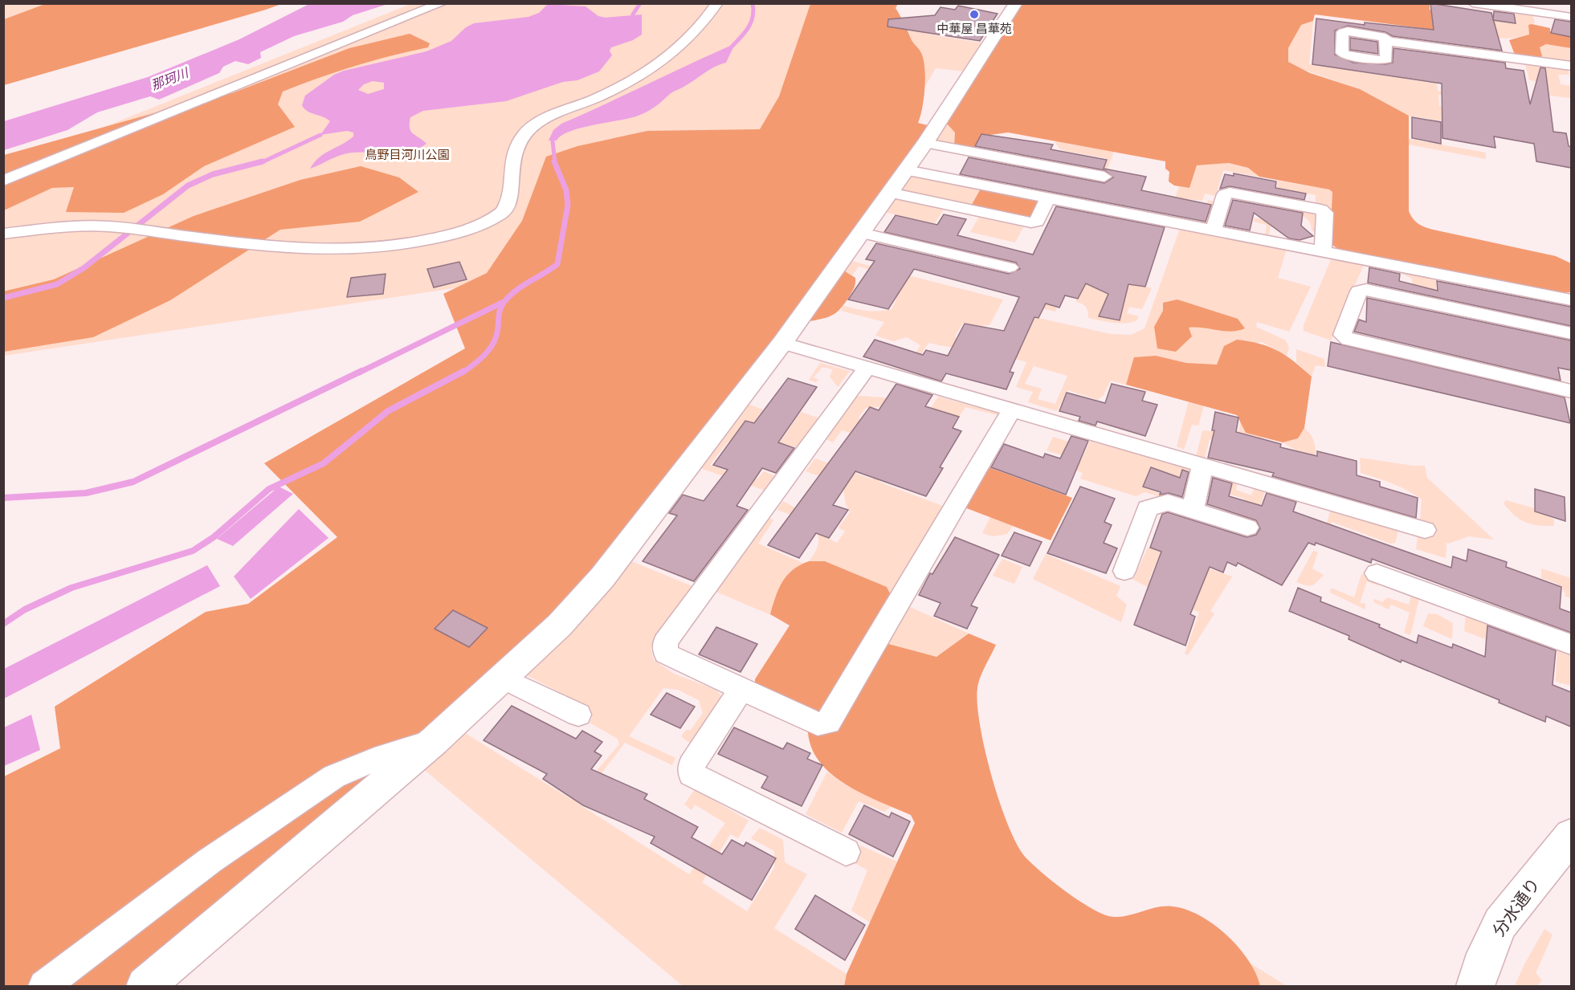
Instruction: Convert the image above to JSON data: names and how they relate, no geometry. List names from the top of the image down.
{
  "streets": {
    "street": ["分水通り"]
  },
  "water": ["那珂川"],
  "parks": ["鳥野目河川公園"],
  "places": ["中華屋 昌華苑"]
}
